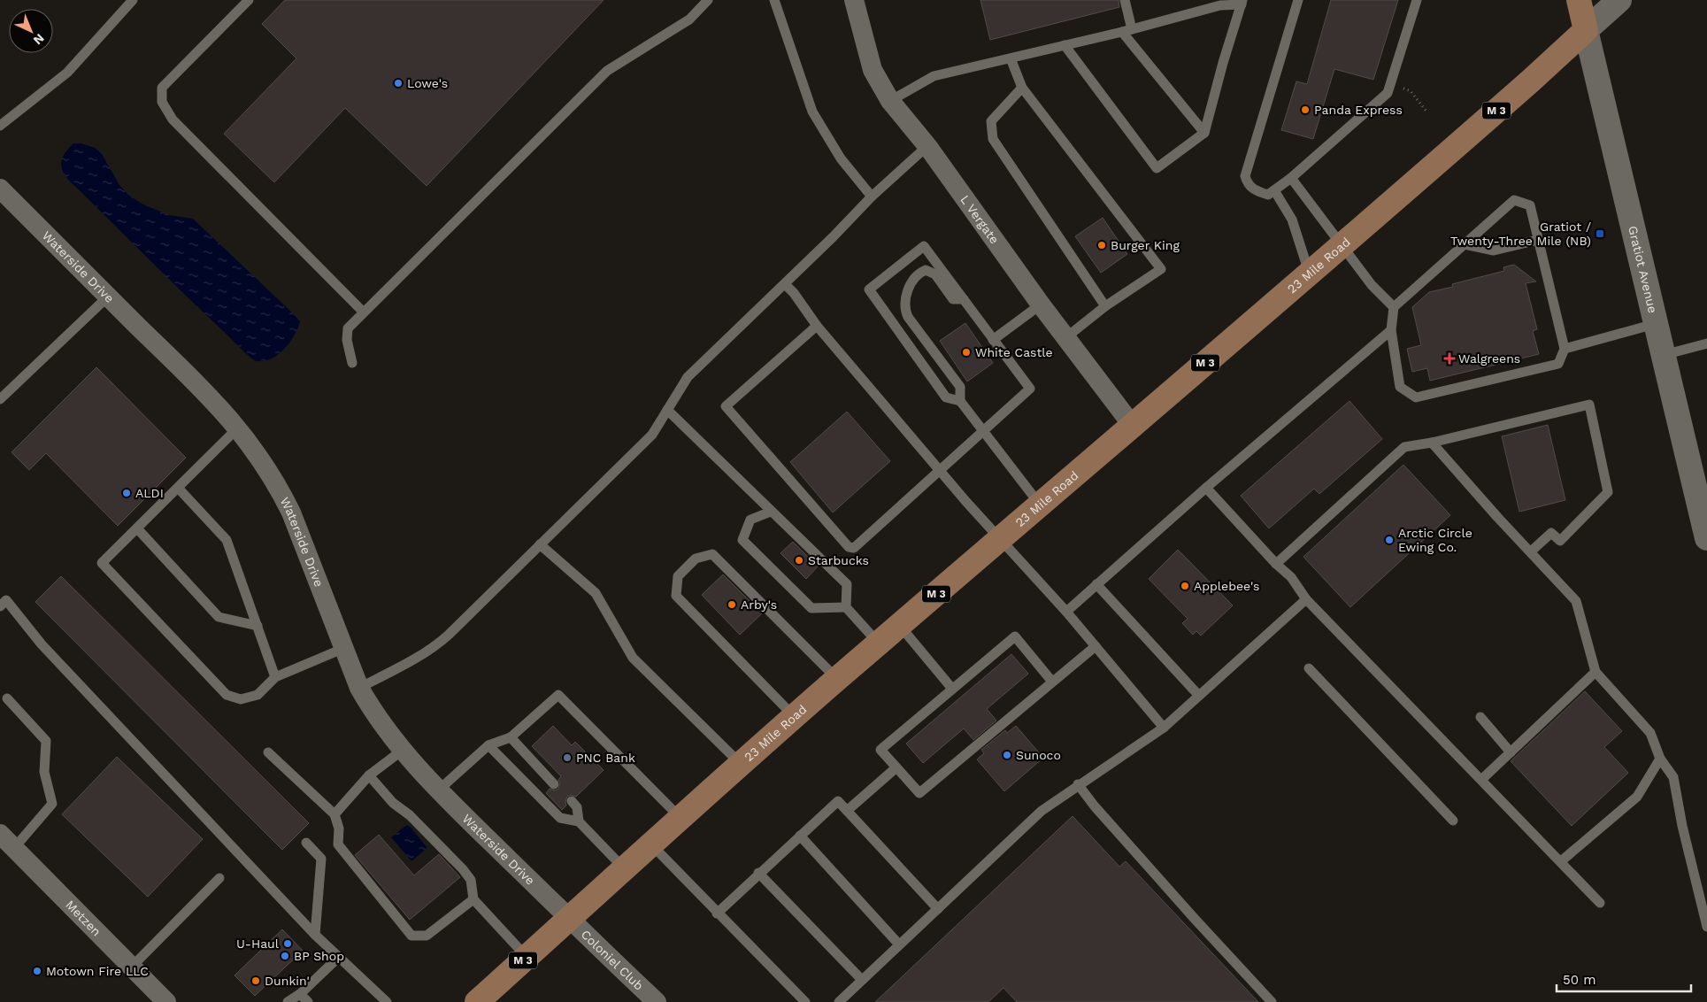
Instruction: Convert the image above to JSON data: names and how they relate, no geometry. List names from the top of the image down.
{
  "streets": {
    "main road": ["M 3", "23 Mile Road", "Gratiot Avenue"],
    "street": [
      "L Vergate",
      "Waterside Drive",
      "Metzen",
      "Coloniel Club"
    ]
  },
  "crossings": [
    ["L Vergate", "23 Mile Road"],
    ["23 Mile Road", "Waterside Drive"],
    ["23 Mile Road", "Gratiot Avenue"],
    ["23 Mile Road", "Coloniel Club"],
    ["Waterside Drive", "Coloniel Club"]
  ],
  "places": {
    "other": [
      "Lowe's",
      "Panda Express",
      "Burger King",
      "White Castle",
      "ALDI",
      "Arctic Circle Ewing Co.",
      "Starbucks",
      "Applebee's",
      "Arby's",
      "Sunoco",
      "PNC Bank",
      "U-Haul",
      "BP Shop",
      "Motown Fire LLC",
      "Dunkin'"
    ],
    "transit": ["Gratiot / Twenty-Three Mile (NB)"],
    "health": ["Walgreens"]
  },
  "scale_bar": "50 m",
  "north": "bottom right"
}
